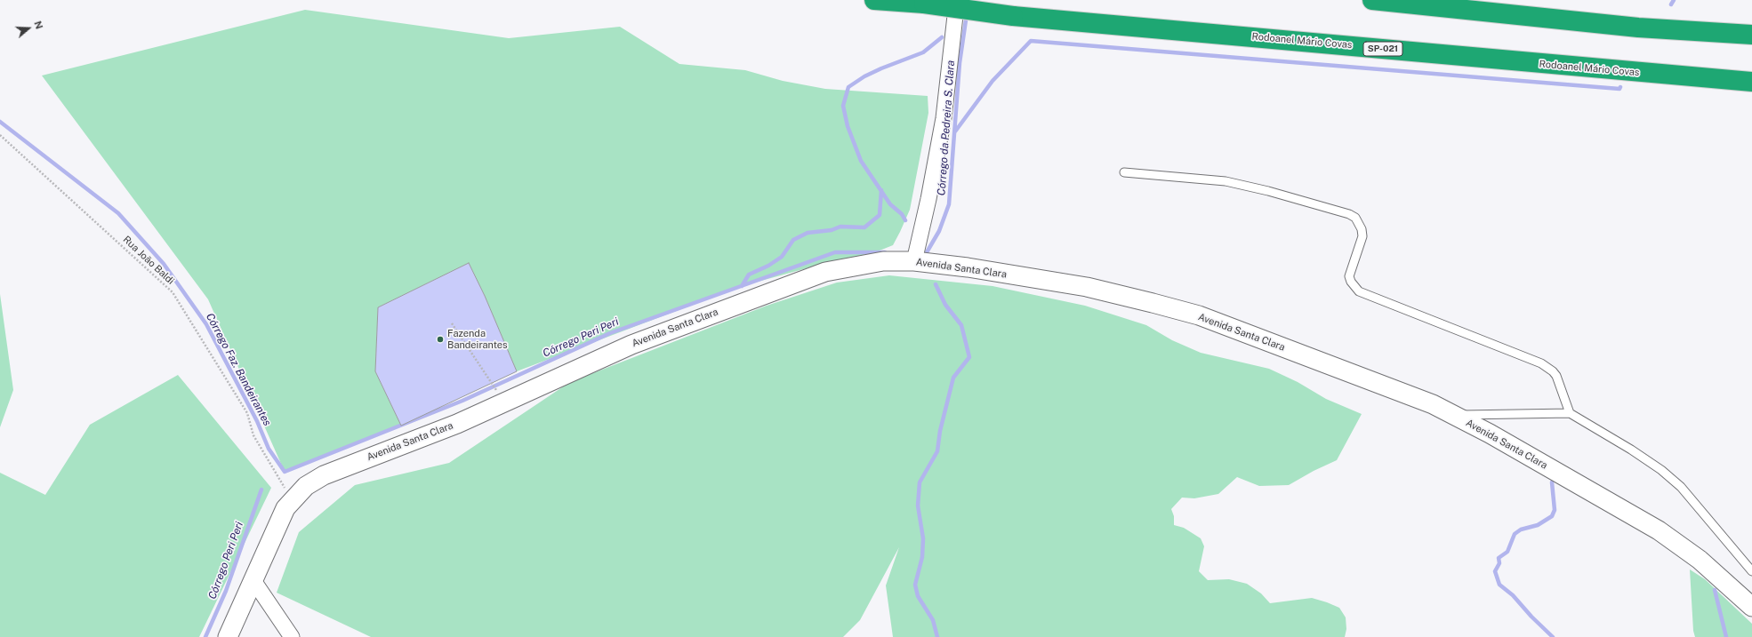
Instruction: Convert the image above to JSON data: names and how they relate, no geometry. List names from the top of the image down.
{
  "streets": {
    "highway": ["Rodoanel Mário Covas", "SP-021"],
    "street": ["Avenida Santa Clara"],
    "path": ["Rua João Baldi"]
  },
  "crossings": [
    ["Rua João Baldi", "Avenida Santa Clara"]
  ],
  "water": ["Córrego da Pedreira S. Clara", "Córrego Peri Peri", "Córrego Faz. Bandeirantes"],
  "places": ["Fazenda Bandeirantes"],
  "north": "right"
}
